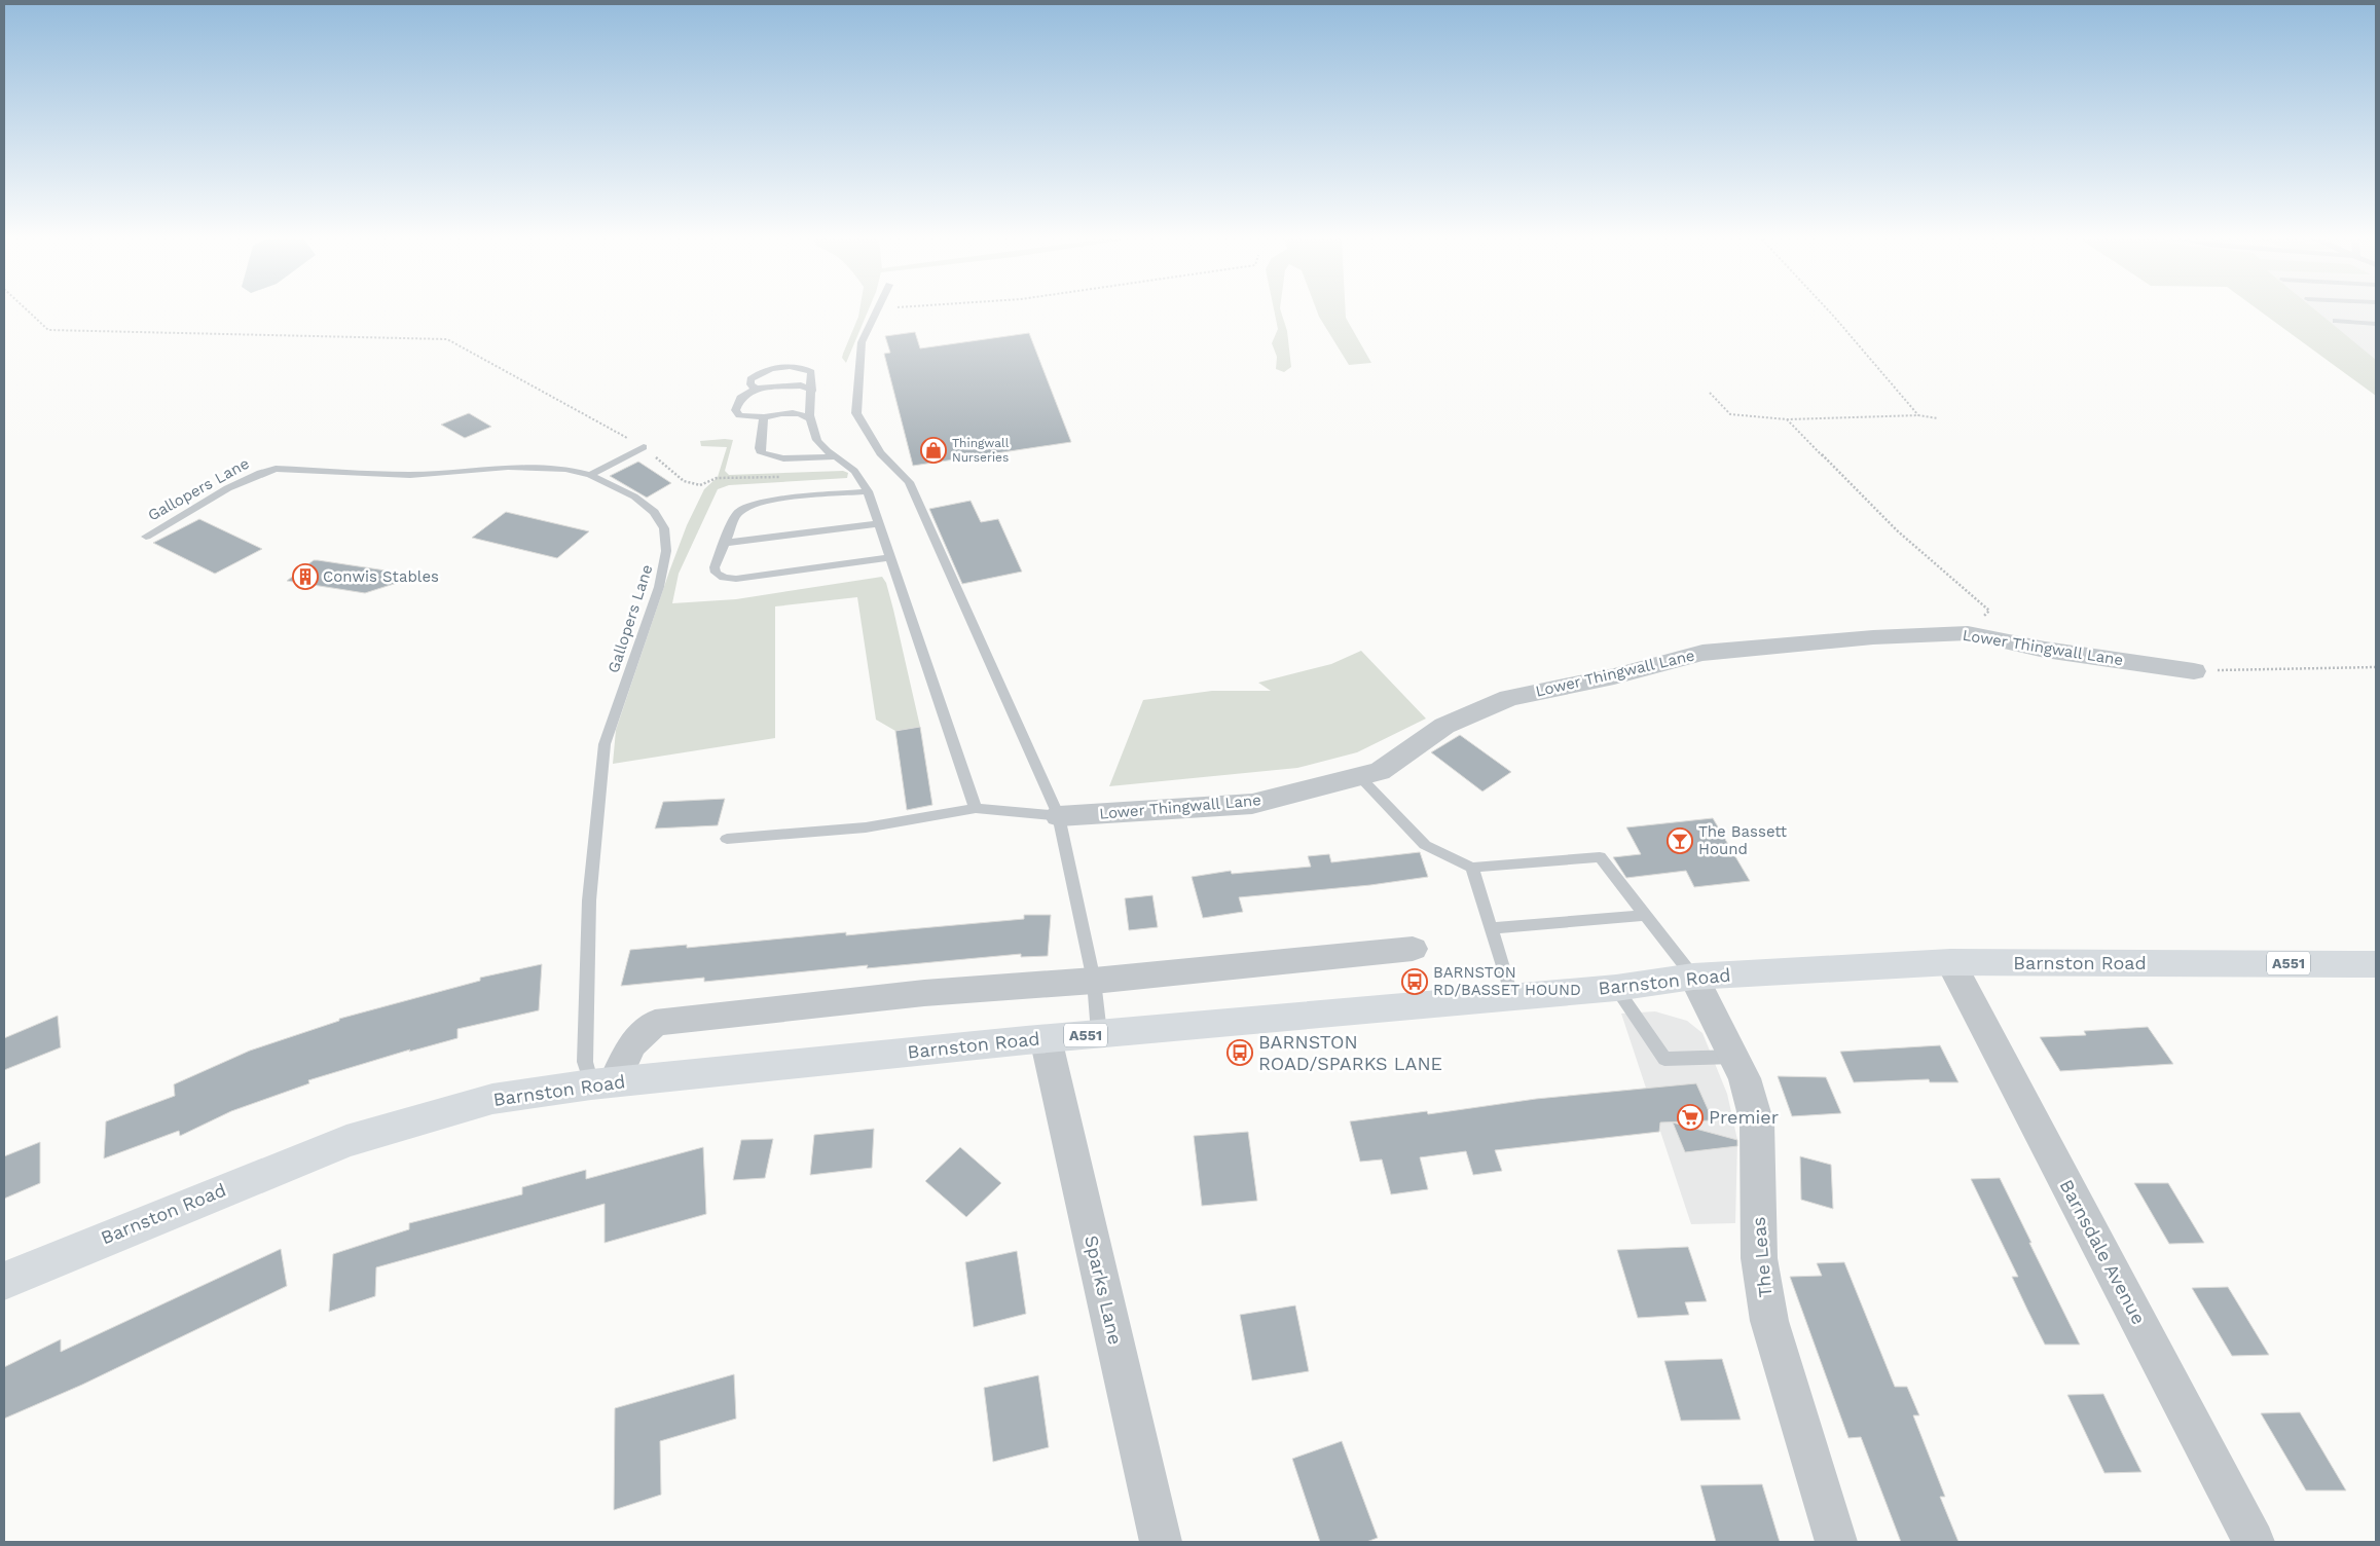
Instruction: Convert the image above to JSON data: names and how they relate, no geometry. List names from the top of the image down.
{
  "streets": {
    "main road": ["Barnston Road", "A551"],
    "street": [
      "Lower Thingwall Lane",
      "Barnsdale Avenue",
      "The Leas",
      "Sparks Lane"
    ],
    "lane": ["Gallopers Lane"]
  },
  "crossings": [
    ["Gallopers Lane", "Barnston Road"],
    ["Barnston Road", "Barnsdale Avenue"],
    ["Barnston Road", "The Leas"],
    ["Barnston Road", "Sparks Lane"]
  ],
  "places": {
    "shop": ["Thingwall Nurseries"],
    "building": ["Conwis Stables"],
    "bar": ["The Bassett Hound"],
    "bus stop": ["BARNSTON RD/BASSET HOUND", "BARNSTON ROAD/SPARKS LANE"],
    "supermarket": ["Premier"]
  }
}
